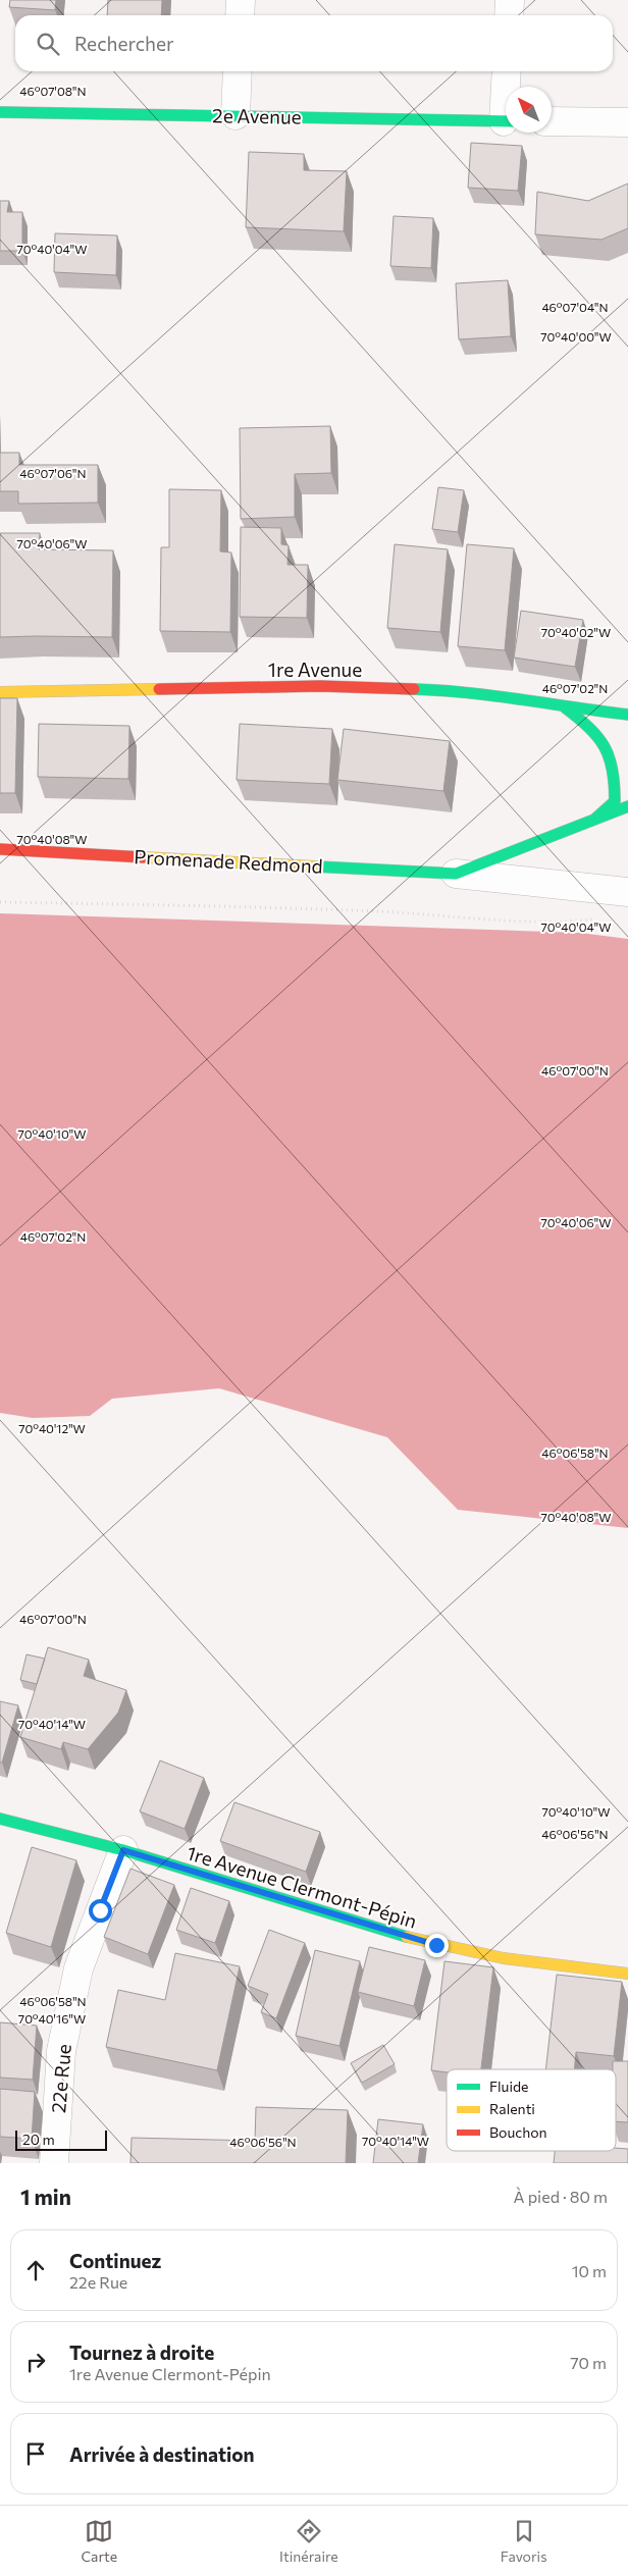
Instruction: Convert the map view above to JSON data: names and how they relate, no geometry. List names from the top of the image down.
{
  "streets": {
    "street": [
      "2e Avenue",
      "1re Avenue",
      "Promenade Redmond",
      "1re Avenue Clermont-Pépin",
      "22e Rue"
    ]
  },
  "crossings": [
    ["1re Avenue", "Promenade Redmond"],
    ["1re Avenue Clermont-Pépin", "22e Rue"]
  ],
  "legend": ["Fluide", "Ralenti", "Bouchon"],
  "scale_bar": "20 m",
  "north": "top left",
  "page": {
    "search": "Rechercher",
    "scale": "20 m",
    "heading": ["1 min", "À pied · 80 m"],
    "list": [
      ["Continuez", "22e Rue", "10 m"],
      ["Tournez à droite", "1re Avenue Clermont-Pépin", "70 m"],
      "Arrivée à destination"
    ],
    "nav": ["Carte", "Itinéraire", "Favoris"]
  },
  "coordinates": [
    "46°07'08\"N",
    "70°40'04\"W",
    "46°07'04\"N",
    "70°40'00\"W",
    "46°07'06\"N",
    "70°40'06\"W",
    "70°40'02\"W",
    "46°07'02\"N",
    "70°40'08\"W",
    "46°07'00\"N",
    "70°40'10\"W",
    "70°40'12\"W",
    "46°06'58\"N",
    "70°40'14\"W",
    "46°06'56\"N",
    "70°40'16\"W"
  ]
}
